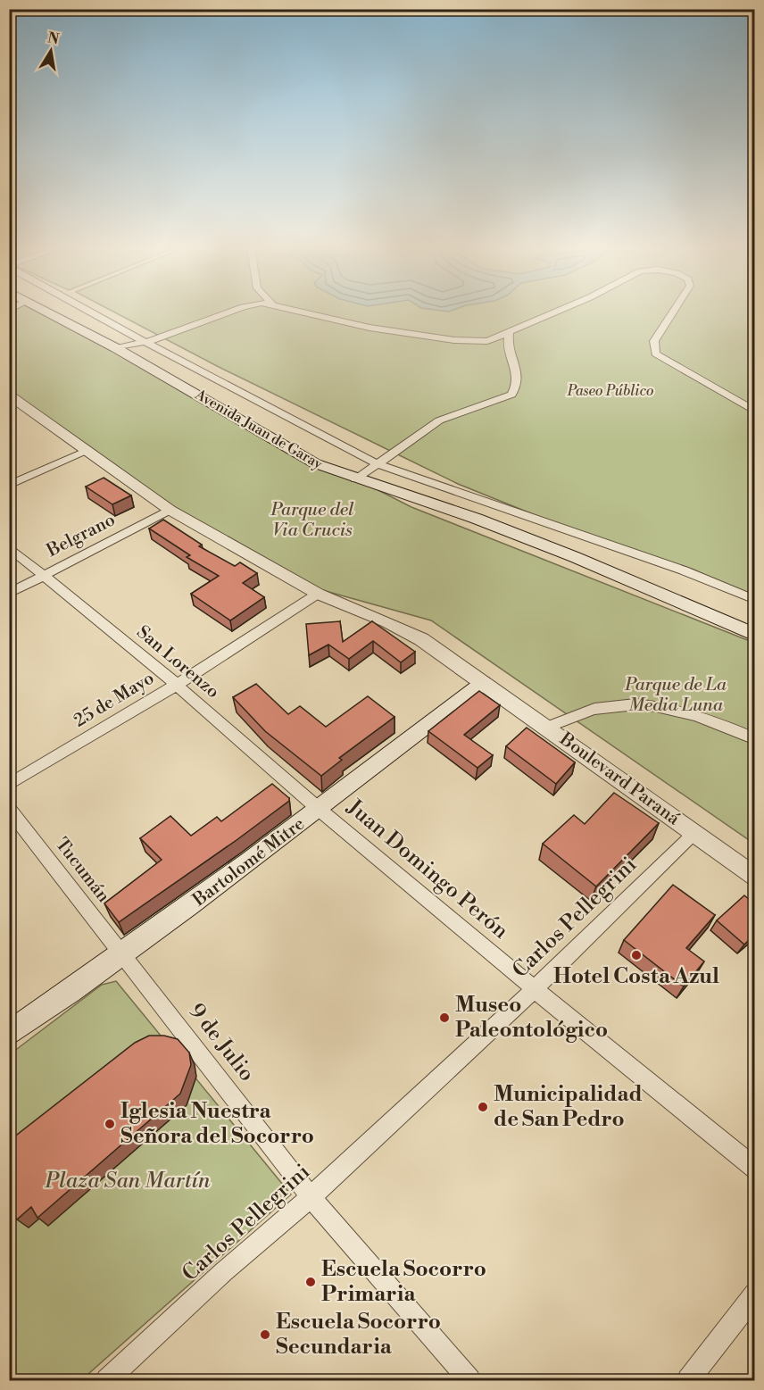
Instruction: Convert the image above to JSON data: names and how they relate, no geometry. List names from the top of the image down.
{
  "streets": {
    "main road": ["Avenida Juan de Garay", "Bartolomé Mitre"],
    "street": [
      "Belgrano",
      "San Lorenzo",
      "25 de Mayo",
      "Boulevard Paraná",
      "Juan Domingo Perón",
      "Tucumán",
      "Carlos Pellegrini",
      "9 de Julio"
    ]
  },
  "crossings": [
    ["Belgrano", "San Lorenzo"],
    ["Belgrano", "Boulevard Paraná"],
    ["San Lorenzo", "25 de Mayo"],
    ["San Lorenzo", "Bartolomé Mitre"],
    ["San Lorenzo", "Juan Domingo Perón"],
    ["25 de Mayo", "Boulevard Paraná"],
    ["Boulevard Paraná", "Bartolomé Mitre"],
    ["Boulevard Paraná", "Carlos Pellegrini"],
    ["Bartolomé Mitre", "Juan Domingo Perón"],
    ["Bartolomé Mitre", "Tucumán"],
    ["Bartolomé Mitre", "9 de Julio"],
    ["Juan Domingo Perón", "Carlos Pellegrini"],
    ["Tucumán", "9 de Julio"],
    ["Carlos Pellegrini", "9 de Julio"]
  ],
  "parks": [
    "Paseo Público",
    "Parque del Via Crucis",
    "Parque de La Media Luna",
    "Plaza San Martín"
  ],
  "places": [
    "Hotel Costa Azul",
    "Museo Paleontológico",
    "Municipalidad de San Pedro",
    "Iglesia Nuestra Señora del Socorro",
    "Escuela Socorro Primaria",
    "Escuela Socorro Secundaria"
  ],
  "north": "top"
}
